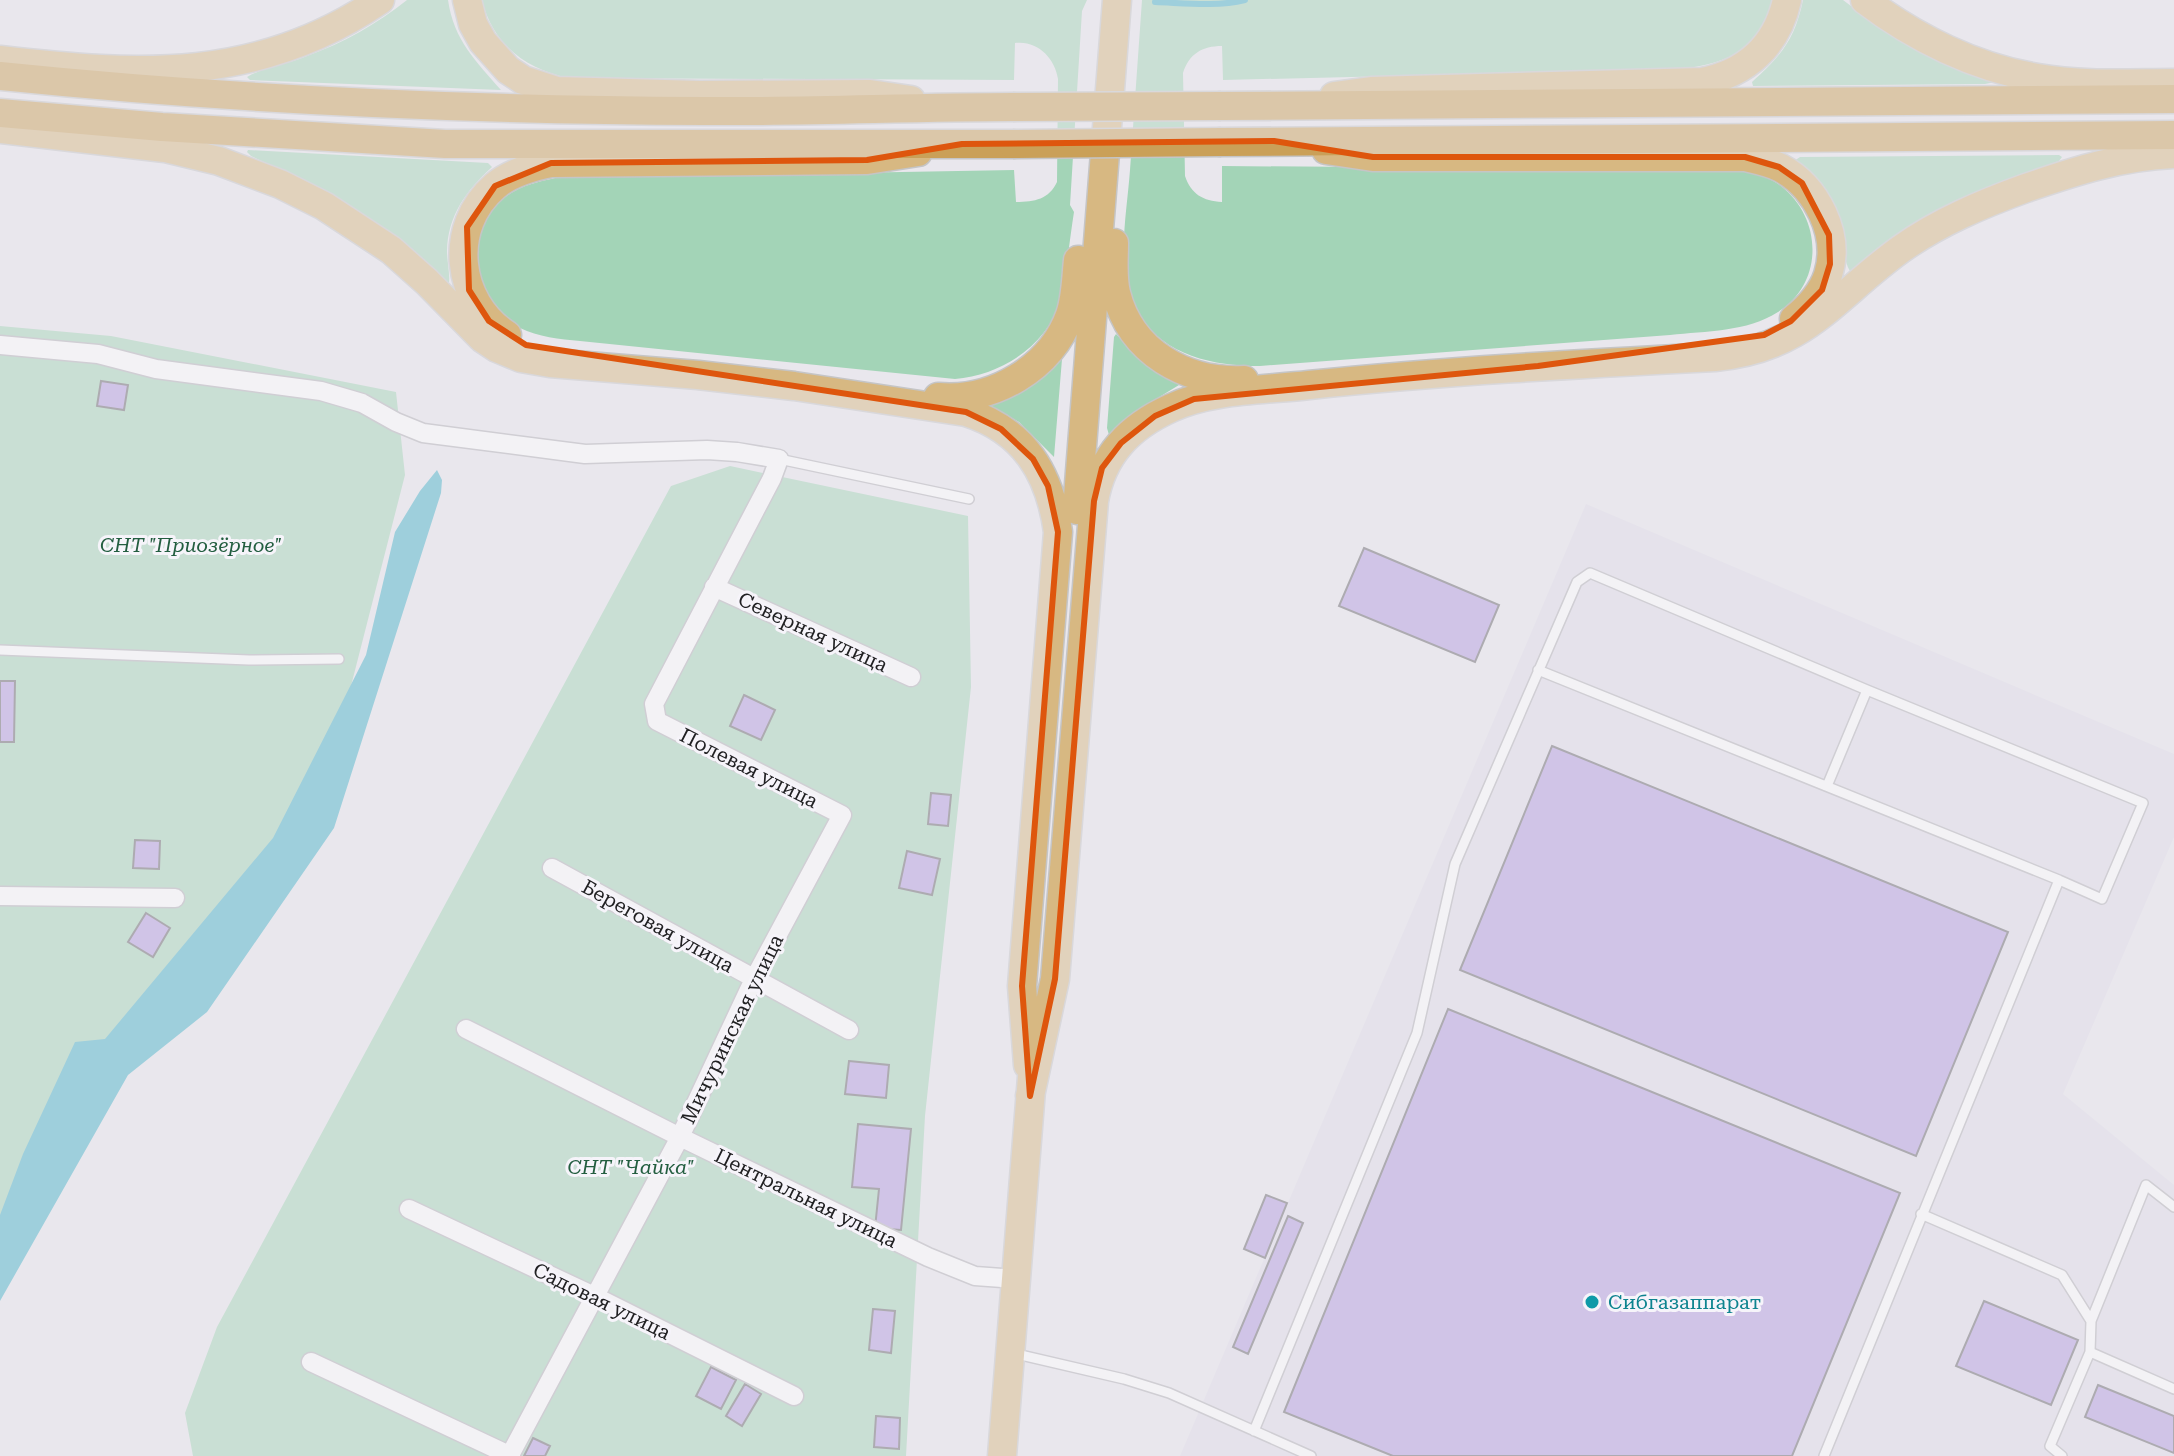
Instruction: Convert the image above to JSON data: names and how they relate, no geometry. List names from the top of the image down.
{
  "streets": {
    "street": [
      "Северная улица",
      "Полевая улица",
      "Береговая улица",
      "Мичуринская улица",
      "Центральная улица",
      "Садовая улица"
    ]
  },
  "crossings": [
    ["Северная улица", "Полевая улица"],
    ["Полевая улица", "Мичуринская улица"],
    ["Береговая улица", "Мичуринская улица"],
    ["Мичуринская улица", "Центральная улица"],
    ["Мичуринская улица", "Садовая улица"]
  ],
  "parks": ["СНТ \"Приозёрное\"", "СНТ \"Чайка\""],
  "places": ["Сибгазаппарат"]
}
